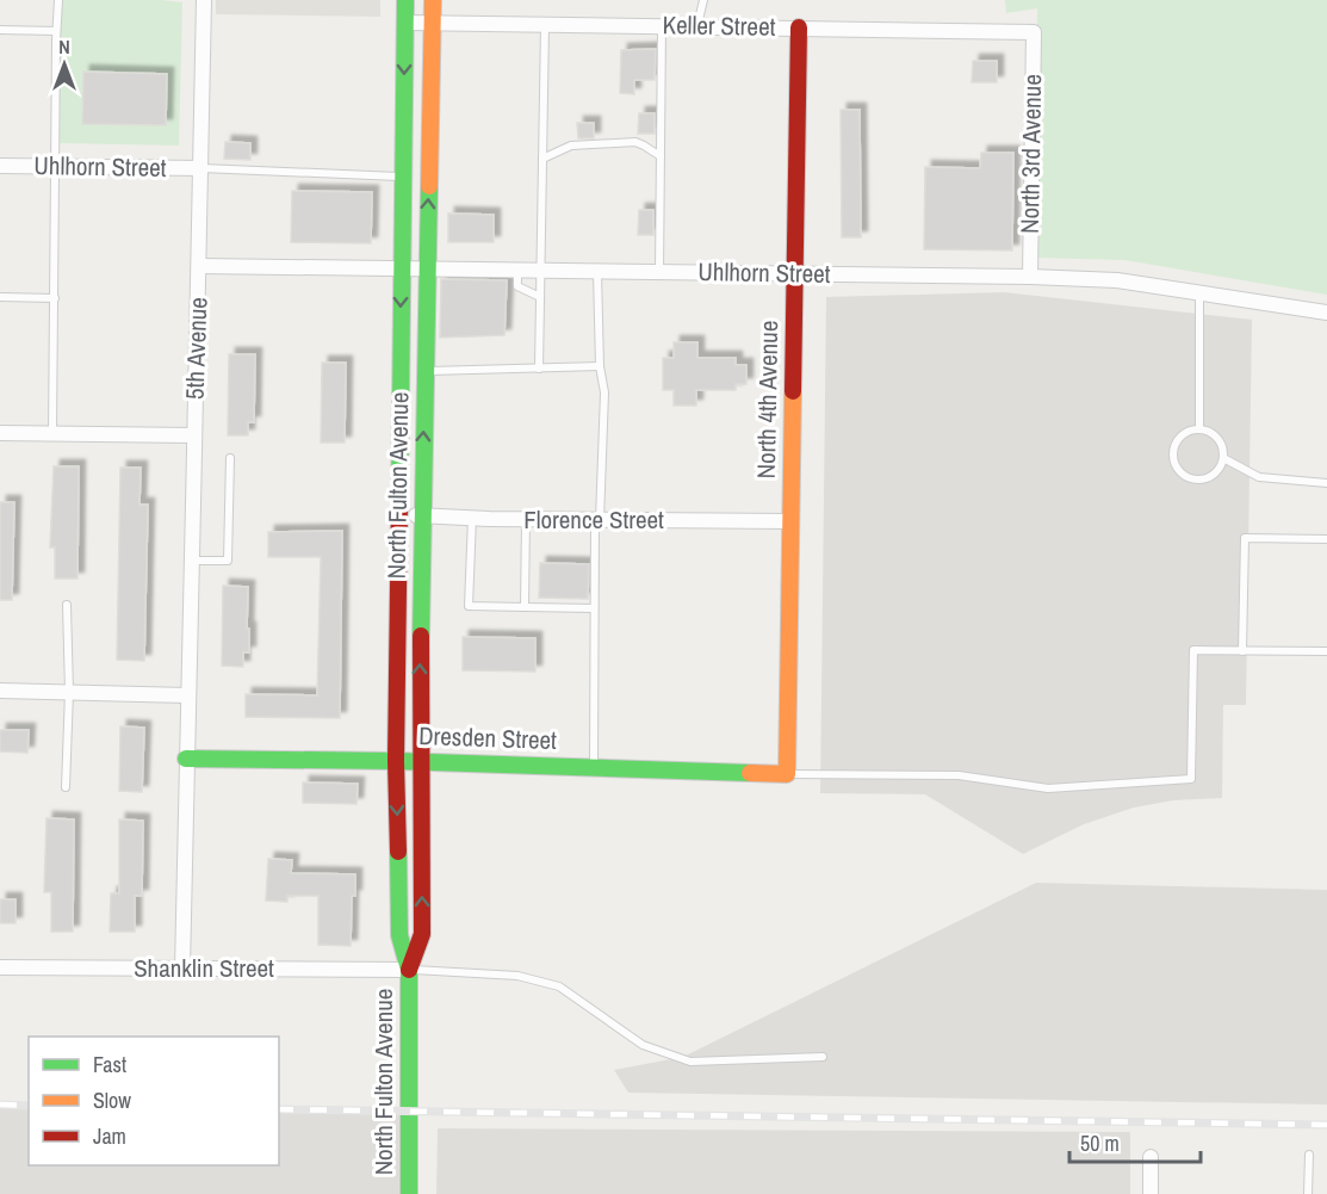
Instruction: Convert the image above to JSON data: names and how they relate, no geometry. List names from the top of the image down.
{
  "streets": {
    "main road": ["North 4th Avenue", "North Fulton Avenue", "Dresden Street"],
    "street": [
      "Keller Street",
      "North 3rd Avenue",
      "Uhlhorn Street",
      "5th Avenue",
      "Florence Street",
      "Shanklin Street"
    ]
  },
  "crossings": [
    ["Keller Street", "North 3rd Avenue"],
    ["Keller Street", "North 4th Avenue"],
    ["Keller Street", "North Fulton Avenue"],
    ["North 3rd Avenue", "Uhlhorn Street"],
    ["Uhlhorn Street", "5th Avenue"],
    ["Uhlhorn Street", "North 4th Avenue"],
    ["Uhlhorn Street", "North Fulton Avenue"],
    ["5th Avenue", "Dresden Street"],
    ["North 4th Avenue", "Florence Street"],
    ["North 4th Avenue", "Dresden Street"],
    ["North Fulton Avenue", "Florence Street"],
    ["North Fulton Avenue", "Dresden Street"],
    ["North Fulton Avenue", "Shanklin Street"]
  ],
  "legend": ["Fast", "Slow", "Jam"],
  "scale_bar": "50 m",
  "north": "top"
}
